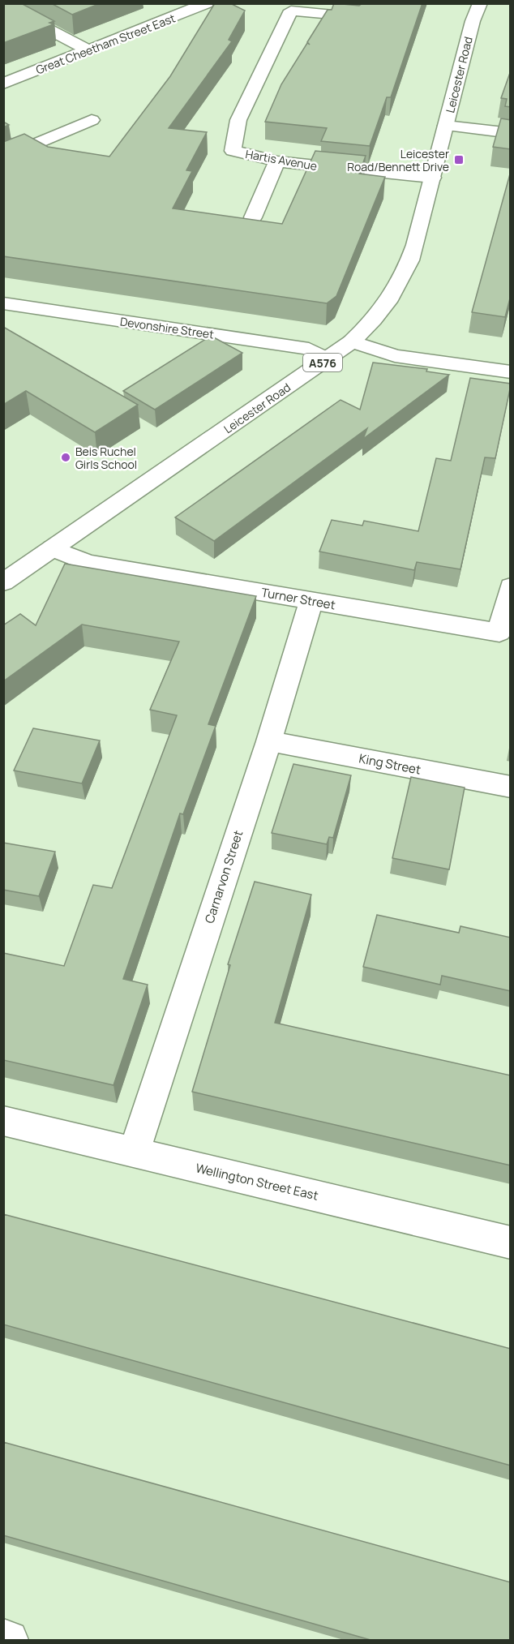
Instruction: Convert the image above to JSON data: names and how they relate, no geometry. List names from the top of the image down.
{
  "streets": {
    "street": [
      "Great Cheetham Street East",
      "Leicester Road",
      "Hartis Avenue",
      "Devonshire Street",
      "A576",
      "Turner Street",
      "King Street",
      "Carnarvon Street",
      "Wellington Street East"
    ]
  },
  "crossings": [
    ["Leicester Road", "Hartis Avenue"],
    ["Leicester Road", "Devonshire Street"],
    ["Leicester Road", "Turner Street"],
    ["Turner Street", "Carnarvon Street"],
    ["King Street", "Carnarvon Street"],
    ["Carnarvon Street", "Wellington Street East"]
  ],
  "places": {
    "transit": ["Leicester Road/Bennett Drive"],
    "other": ["Beis Ruchel Girls School"]
  }
}
